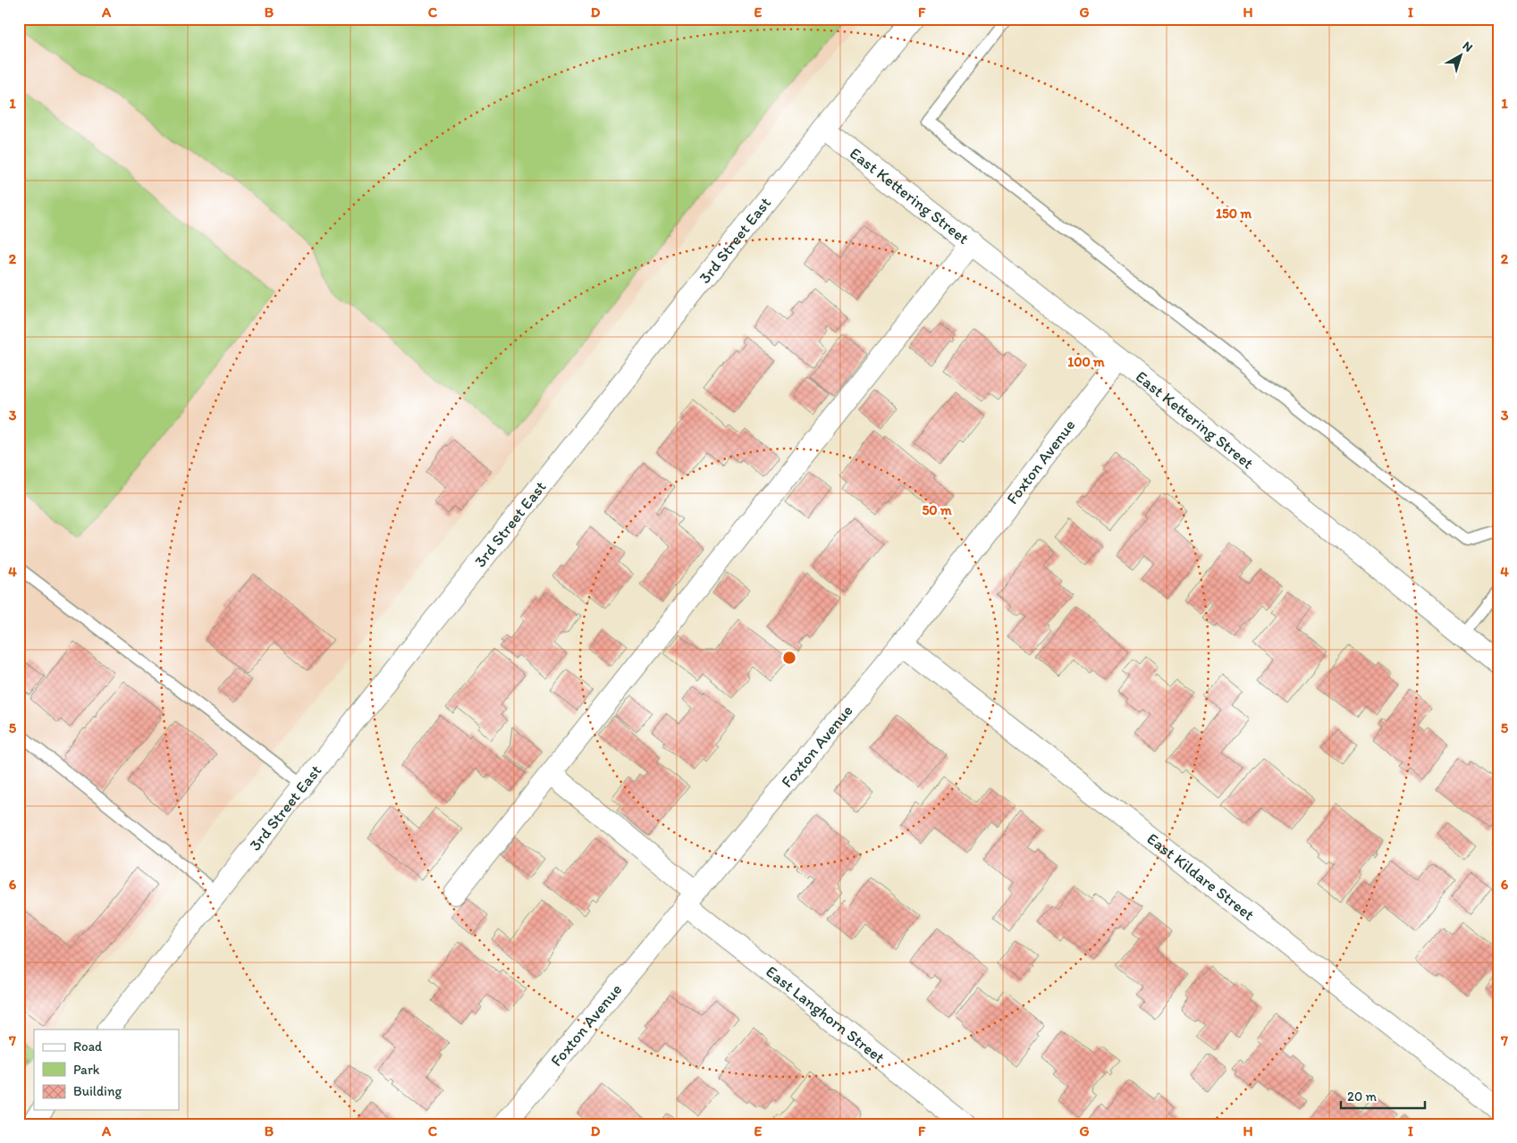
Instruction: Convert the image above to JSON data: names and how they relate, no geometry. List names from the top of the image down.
{
  "streets": {
    "street": [
      "East Kettering Street",
      "3rd Street East",
      "Foxton Avenue",
      "East Kildare Street",
      "East Langhorn Street"
    ]
  },
  "crossings": [
    ["East Kettering Street", "3rd Street East"],
    ["East Kettering Street", "Foxton Avenue"],
    ["Foxton Avenue", "East Kildare Street"],
    ["Foxton Avenue", "East Langhorn Street"]
  ],
  "legend": ["Road", "Park", "Building"],
  "scale_bar": "20 m",
  "north": "top right",
  "grid": {
    "columns": [
      "A",
      "B",
      "C",
      "D",
      "E",
      "F",
      "G",
      "H",
      "I"
    ],
    "rows": [
      "1",
      "2",
      "3",
      "4",
      "5",
      "6",
      "7"
    ]
  },
  "rings": ["150 m", "100 m", "50 m"]
}
